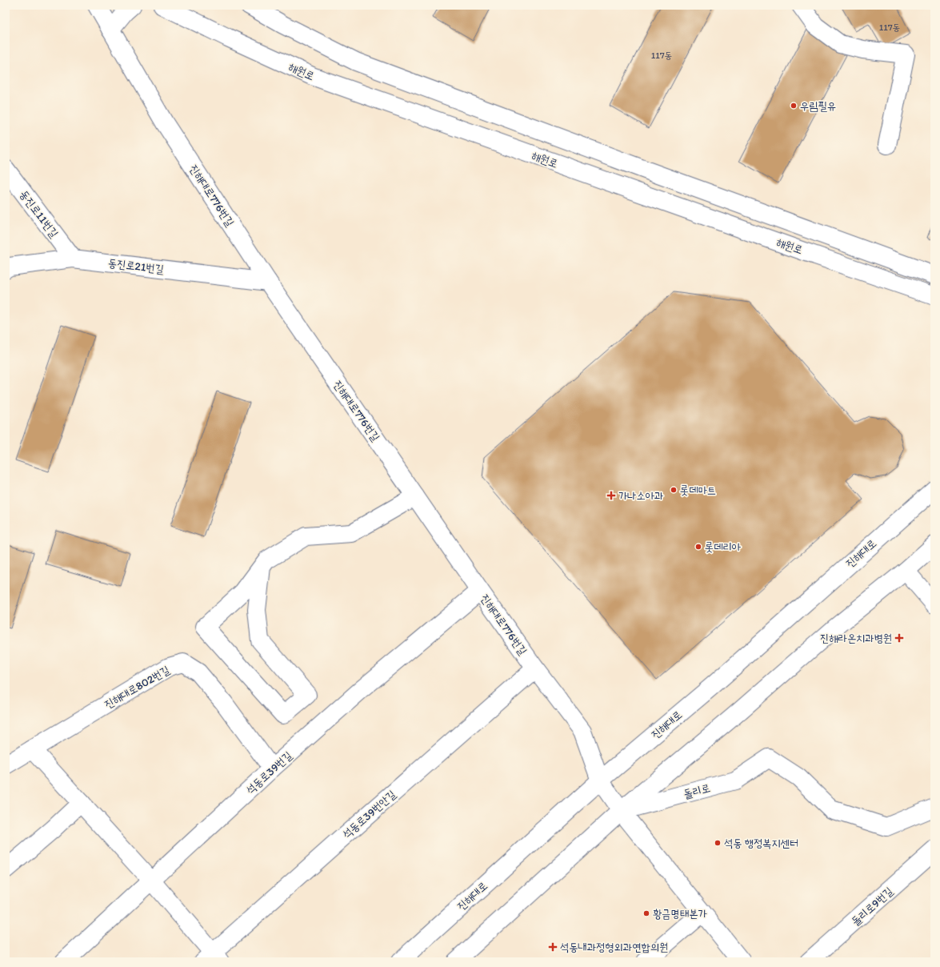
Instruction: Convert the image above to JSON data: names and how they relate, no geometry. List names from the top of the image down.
{
  "streets": {
    "main road": [
      "해원로",
      "진해대로776번길",
      "동진로11번길",
      "동진로21번길",
      "진해대로",
      "진해대로802번길",
      "석동로39번길",
      "돌리로",
      "석동로39번안길",
      "돌리로9번길"
    ]
  },
  "crossings": [
    ["진해대로776번길", "동진로21번길"],
    ["진해대로776번길", "진해대로"],
    ["진해대로776번길", "석동로39번길"],
    ["진해대로776번길", "돌리로"],
    ["진해대로776번길", "석동로39번안길"],
    ["동진로11번길", "동진로21번길"],
    ["진해대로802번길", "석동로39번길"]
  ],
  "places": {
    "other": [
      "우림필유",
      "롯데마트",
      "롯데리아",
      "석동 행정복지센터",
      "황금명태본가"
    ],
    "health": ["가나소아과", "진해라온치과병원", "석동내과정형외과연합의원"]
  },
  "house_numbers": ["117동", "117동"]
}
